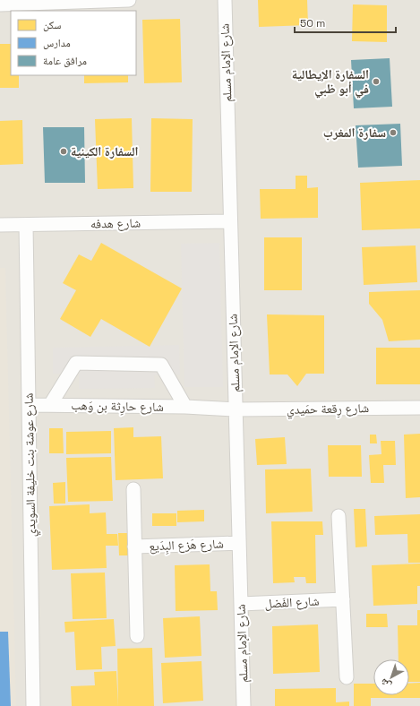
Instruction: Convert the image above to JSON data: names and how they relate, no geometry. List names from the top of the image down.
{
  "streets": {
    "street": [
      "شارع الإمام مسلم",
      "شارع هدفه",
      "شارع حارِثة بن وَهب",
      "شارع رِقعة حمَيدي",
      "شارع عوشة بنت خليفة السويدي",
      "شارع هَزع البِدَيع",
      "شارع الفَضل"
    ]
  },
  "crossings": [
    ["شارع الإمام مسلم", "شارع هدفه"],
    ["شارع الإمام مسلم", "شارع حارِثة بن وَهب"],
    ["شارع الإمام مسلم", "شارع رِقعة حمَيدي"],
    ["شارع الإمام مسلم", "شارع هَزع البِدَيع"],
    ["شارع الإمام مسلم", "شارع الفَضل"],
    ["شارع هدفه", "شارع عوشة بنت خليفة السويدي"],
    ["شارع حارِثة بن وَهب", "شارع رِقعة حمَيدي"],
    ["شارع حارِثة بن وَهب", "شارع عوشة بنت خليفة السويدي"]
  ],
  "places": ["السفارة الإيطالية في أبو ظبي", "سفارة المغرب", "السفارة الكينية"],
  "legend": ["سكن", "مدارس", "مرافق عامة"],
  "scale_bar": "50 m",
  "north": "bottom left"
}
